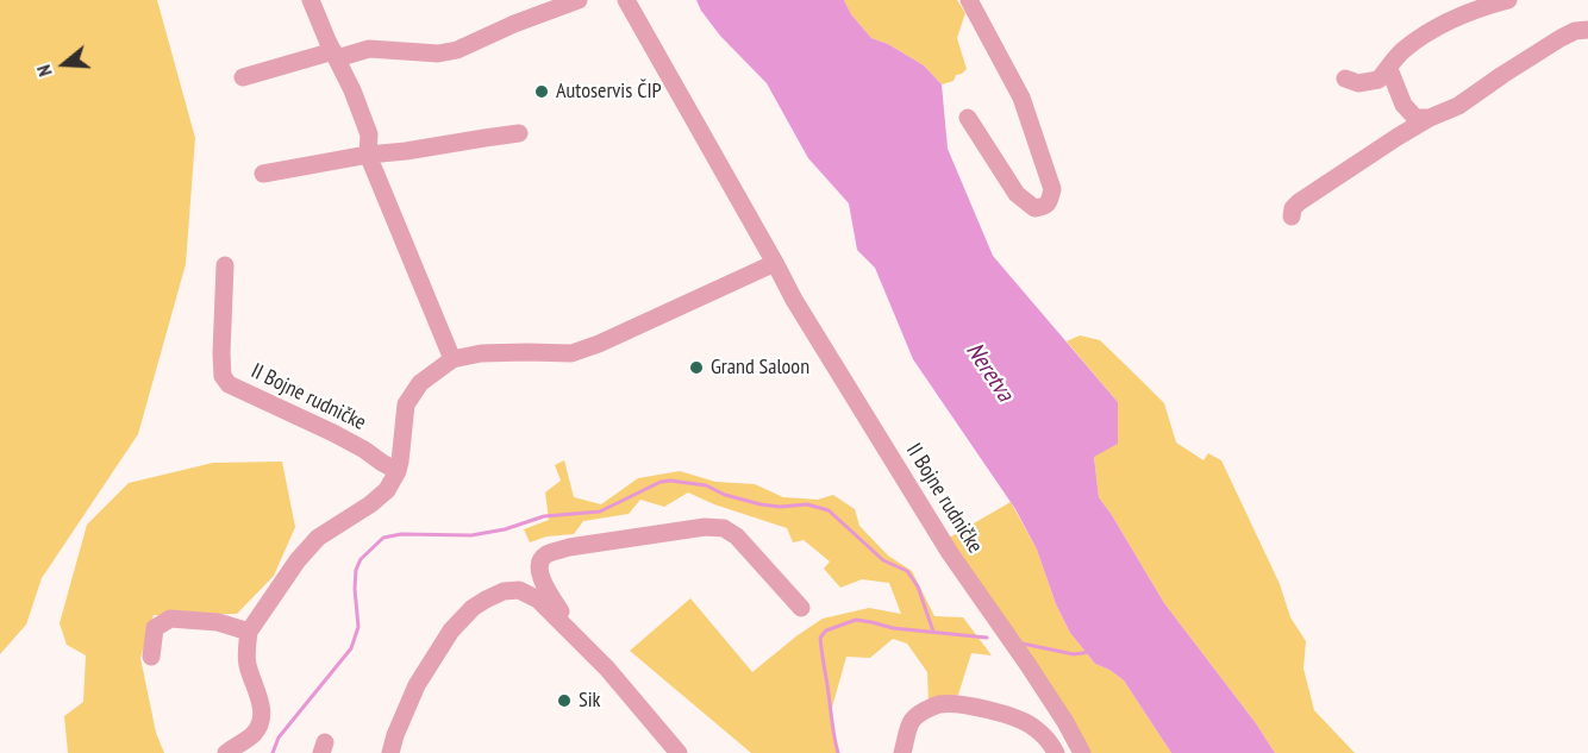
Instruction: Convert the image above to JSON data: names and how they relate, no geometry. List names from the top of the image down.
{
  "streets": {
    "street": ["II Bojne rudničke"]
  },
  "water": ["Neretva"],
  "places": ["Autoservis ČIP", "Grand Saloon", "Sik"],
  "north": "left"
}
